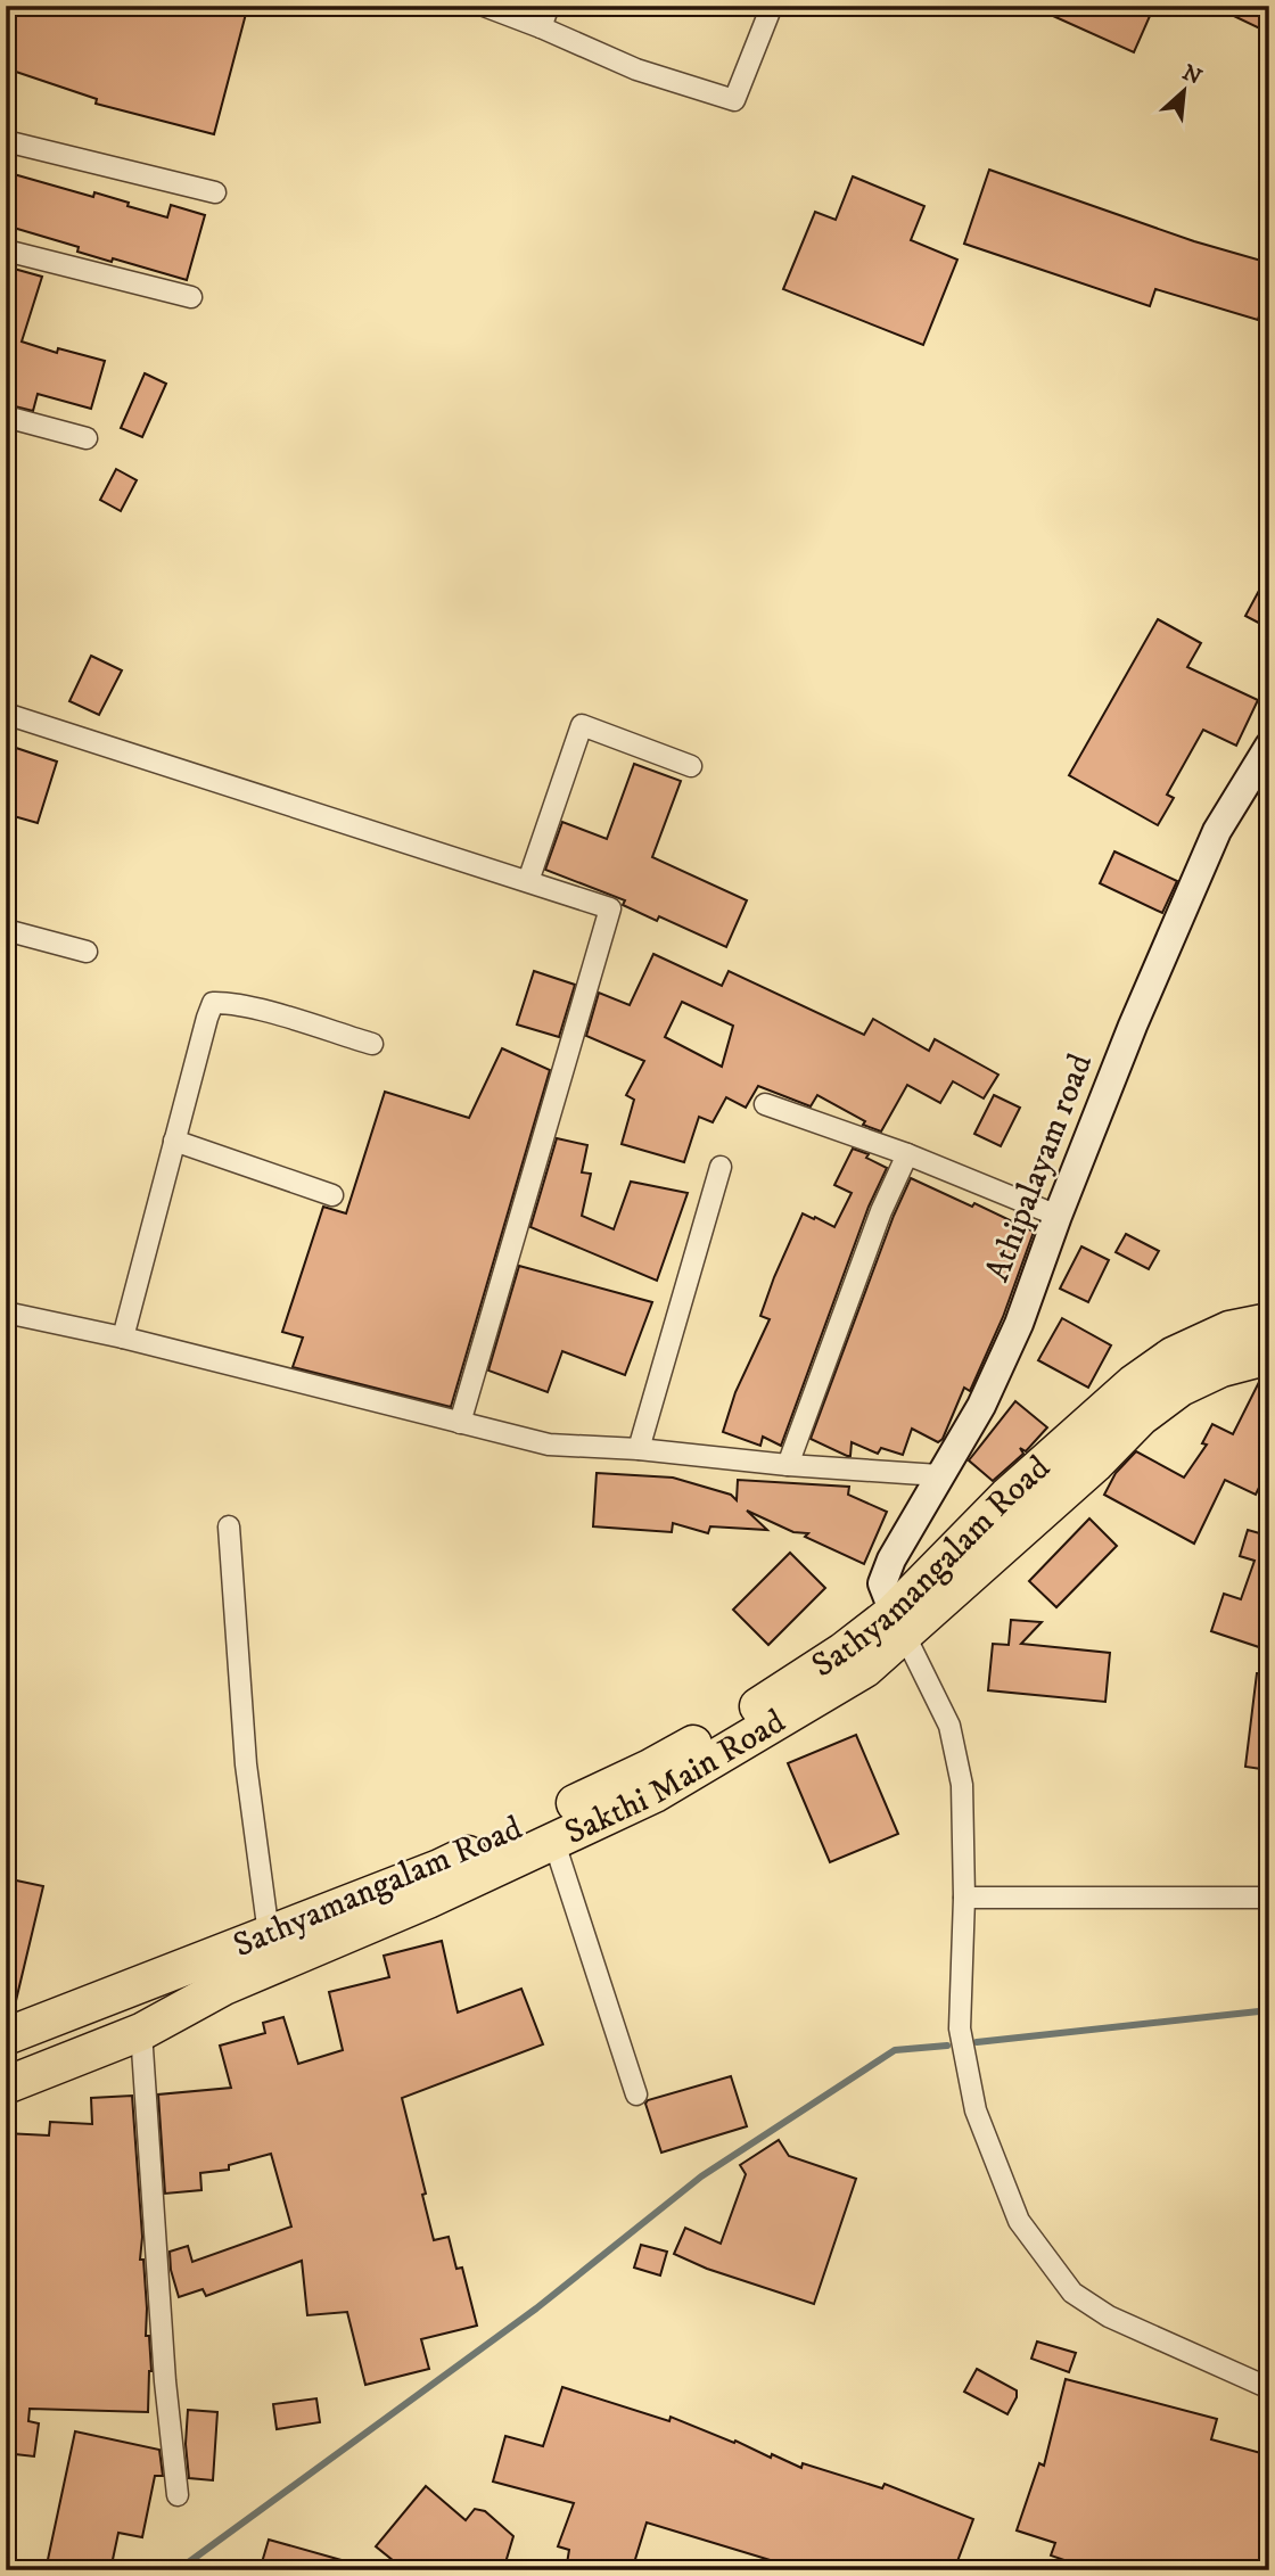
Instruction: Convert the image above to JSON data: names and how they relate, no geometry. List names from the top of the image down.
{
  "streets": {
    "highway": ["Sathyamangalam Road", "Sakthi Main Road"],
    "street": ["Athipalayam road"]
  },
  "crossings": [
    ["Athipalayam road", "Sathyamangalam Road"],
    ["Athipalayam road", "Sakthi Main Road"],
    ["Sathyamangalam Road", "Sakthi Main Road"]
  ],
  "north": "top right"
}
